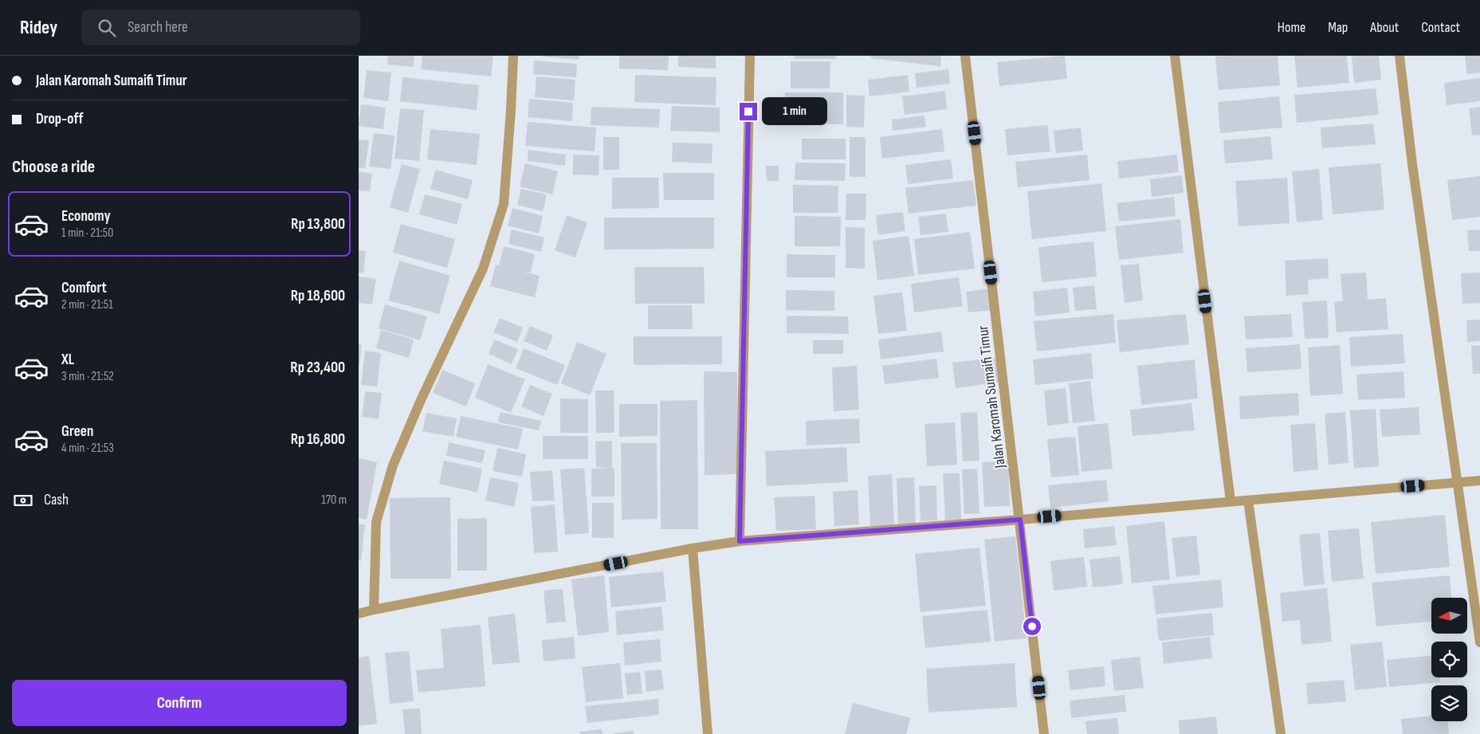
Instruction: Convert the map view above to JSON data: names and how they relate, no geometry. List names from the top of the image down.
{
  "streets": {
    "street": ["Jalan Karomah Sumaifi Timur"]
  },
  "north": "left",
  "page": {
    "header": "Ridey",
    "search": "Search here",
    "nav": [
      "Home",
      "Map",
      "About",
      "Contact"
    ],
    "banner": ["Jalan Karomah Sumaifi Timur", "Drop-off"],
    "bubble": "1 min",
    "heading": "Choose a ride",
    "list": [
      {
        "name": "Economy",
        "note": "1 min · 21:50",
        "value": "Rp 13,800"
      },
      {
        "name": "Comfort",
        "note": "2 min · 21:51",
        "value": "Rp 18,600"
      },
      {
        "name": "XL",
        "note": "3 min · 21:52",
        "value": "Rp 23,400"
      },
      {
        "name": "Green",
        "note": "4 min · 21:53",
        "value": "Rp 16,800"
      }
    ],
    "pay": ["Cash", "170 m"],
    "buttons": "Confirm"
  }
}
